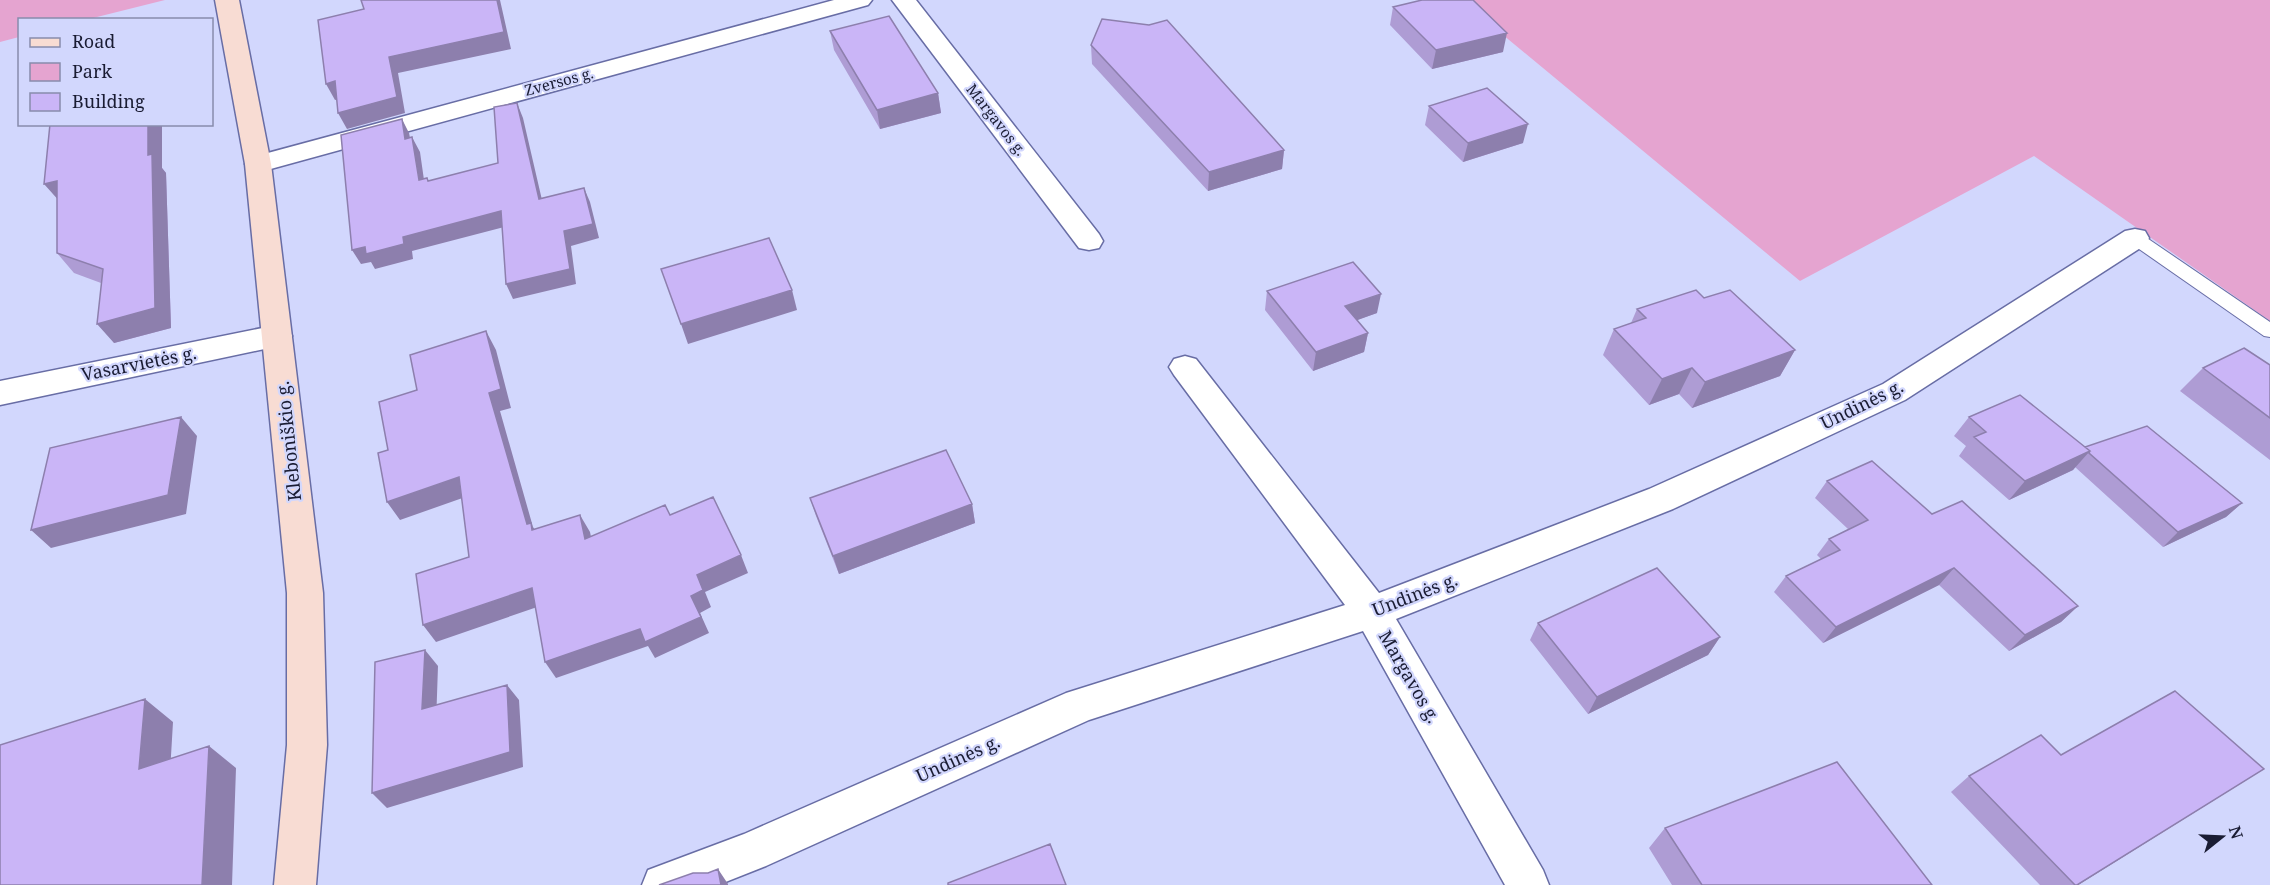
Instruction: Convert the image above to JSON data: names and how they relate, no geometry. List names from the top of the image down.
{
  "streets": {
    "street": [
      "Zversos g.",
      "Margavos g.",
      "Vasarvietės g.",
      "Undinės g.",
      "Kleboniškio g."
    ]
  },
  "crossings": [
    ["Zversos g.", "Kleboniškio g."],
    ["Margavos g.", "Undinės g."],
    ["Vasarvietės g.", "Kleboniškio g."]
  ],
  "legend": ["Road", "Park", "Building"],
  "north": "right"
}
